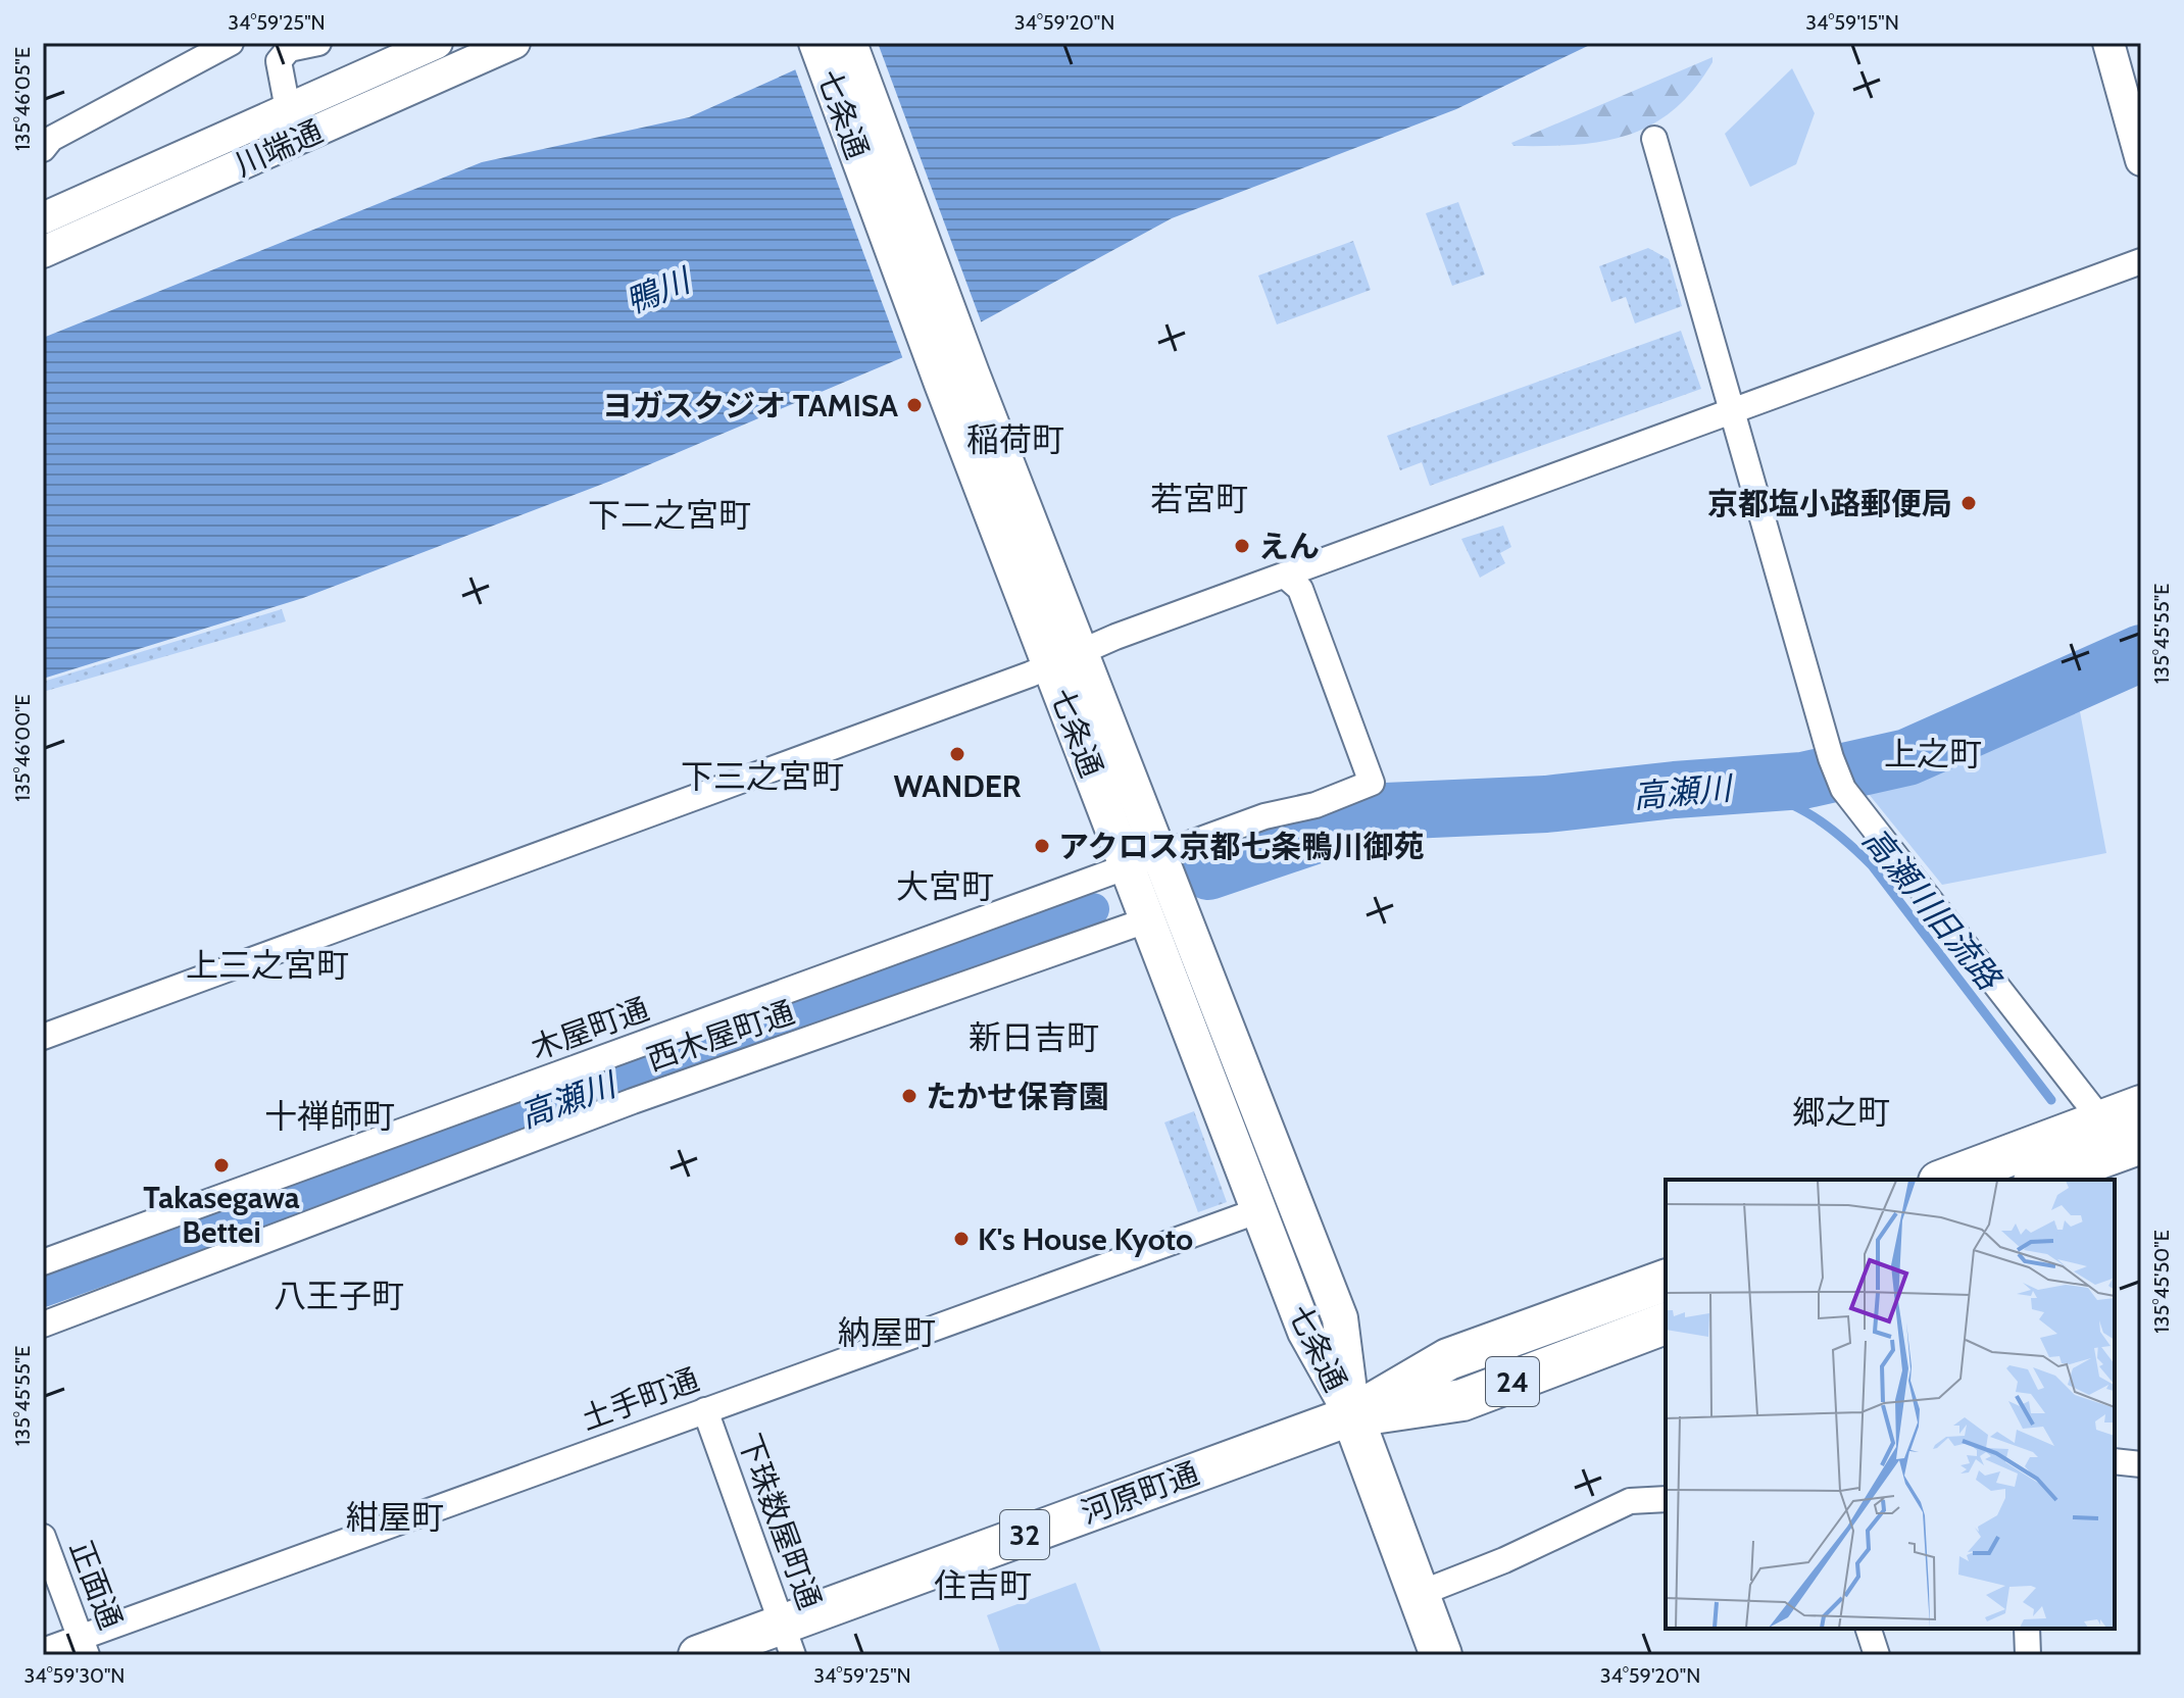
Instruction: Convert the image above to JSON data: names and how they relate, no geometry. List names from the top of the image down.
{
  "streets": {
    "highway": ["七条通", "24", "河原町通"],
    "main road": ["32"],
    "street": [
      "川端通",
      "木屋町通",
      "西木屋町通",
      "土手町通",
      "下珠数屋町通",
      "正面通"
    ]
  },
  "crossings": [
    ["七条通", "木屋町通"],
    ["七条通", "西木屋町通"],
    ["七条通", "土手町通"],
    ["七条通", "河原町通"],
    ["土手町通", "下珠数屋町通"],
    ["土手町通", "正面通"],
    ["河原町通", "下珠数屋町通"]
  ],
  "districts": [
    "稲荷町",
    "若宮町",
    "下二之宮町",
    "上之町",
    "下三之宮町",
    "大宮町",
    "上三之宮町",
    "新日吉町",
    "郷之町",
    "十禅師町",
    "八王子町",
    "納屋町",
    "紺屋町",
    "住吉町"
  ],
  "water": ["鴨川", "高瀬川", "高瀬川旧流路"],
  "places": [
    "ヨガス夕ジオ TAMISA",
    "京都塩小路郵便局",
    "えん",
    "WANDER",
    "アクロス京都七条鴨川御苑",
    "たかせ保育園",
    "Takasegawa Bettei",
    "K's House Kyoto"
  ],
  "coordinates": [
    "34°59'25\"N",
    "34°59'20\"N",
    "34°59'15\"N",
    "135°46'05\"E",
    "135°45'55\"E",
    "135°46'00\"E",
    "135°45'50\"E",
    "34°59'30\"N"
  ]
}
